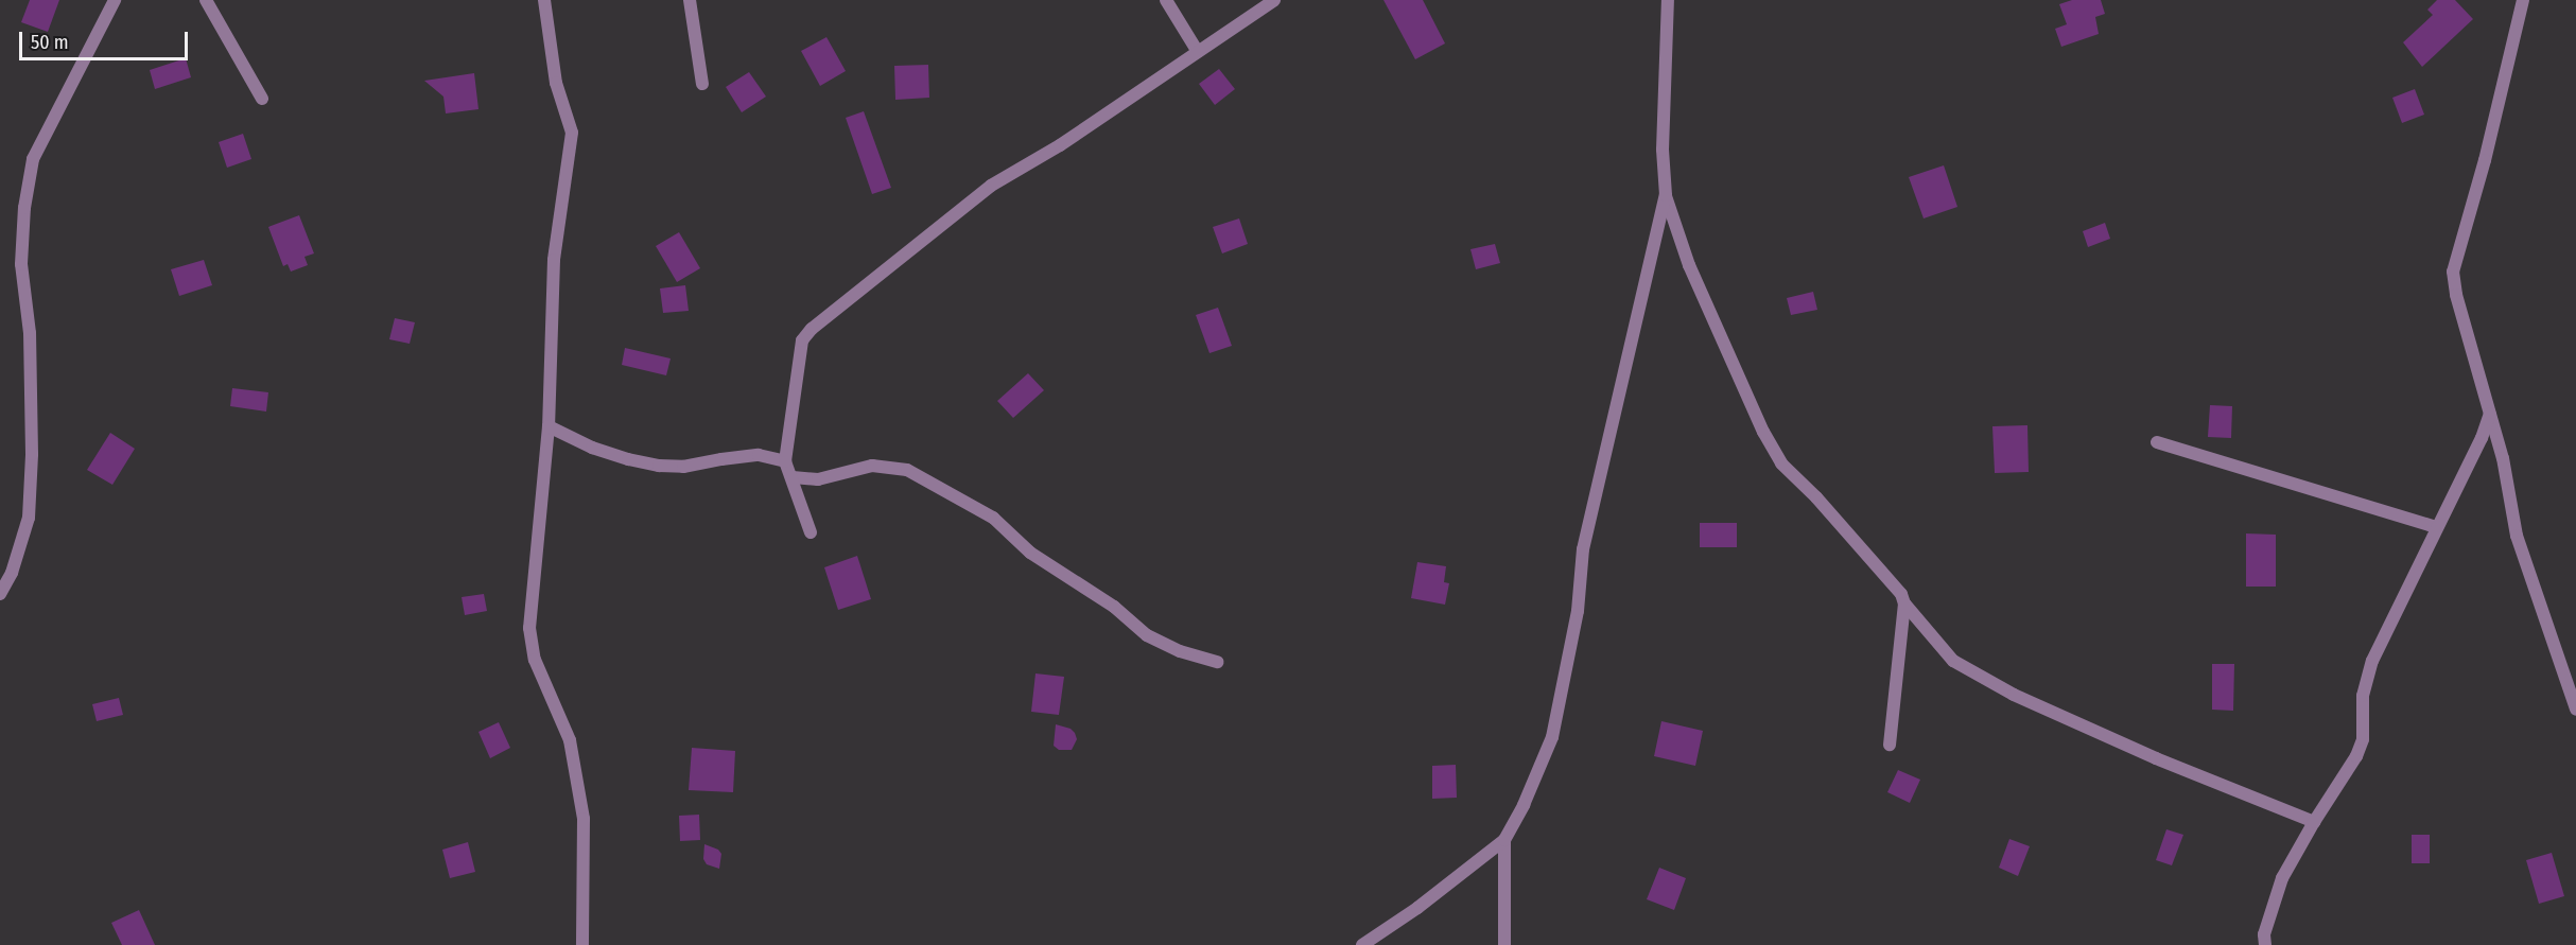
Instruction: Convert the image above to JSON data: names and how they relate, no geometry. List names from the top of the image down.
{
  "scale_bar": "50 m"
}
